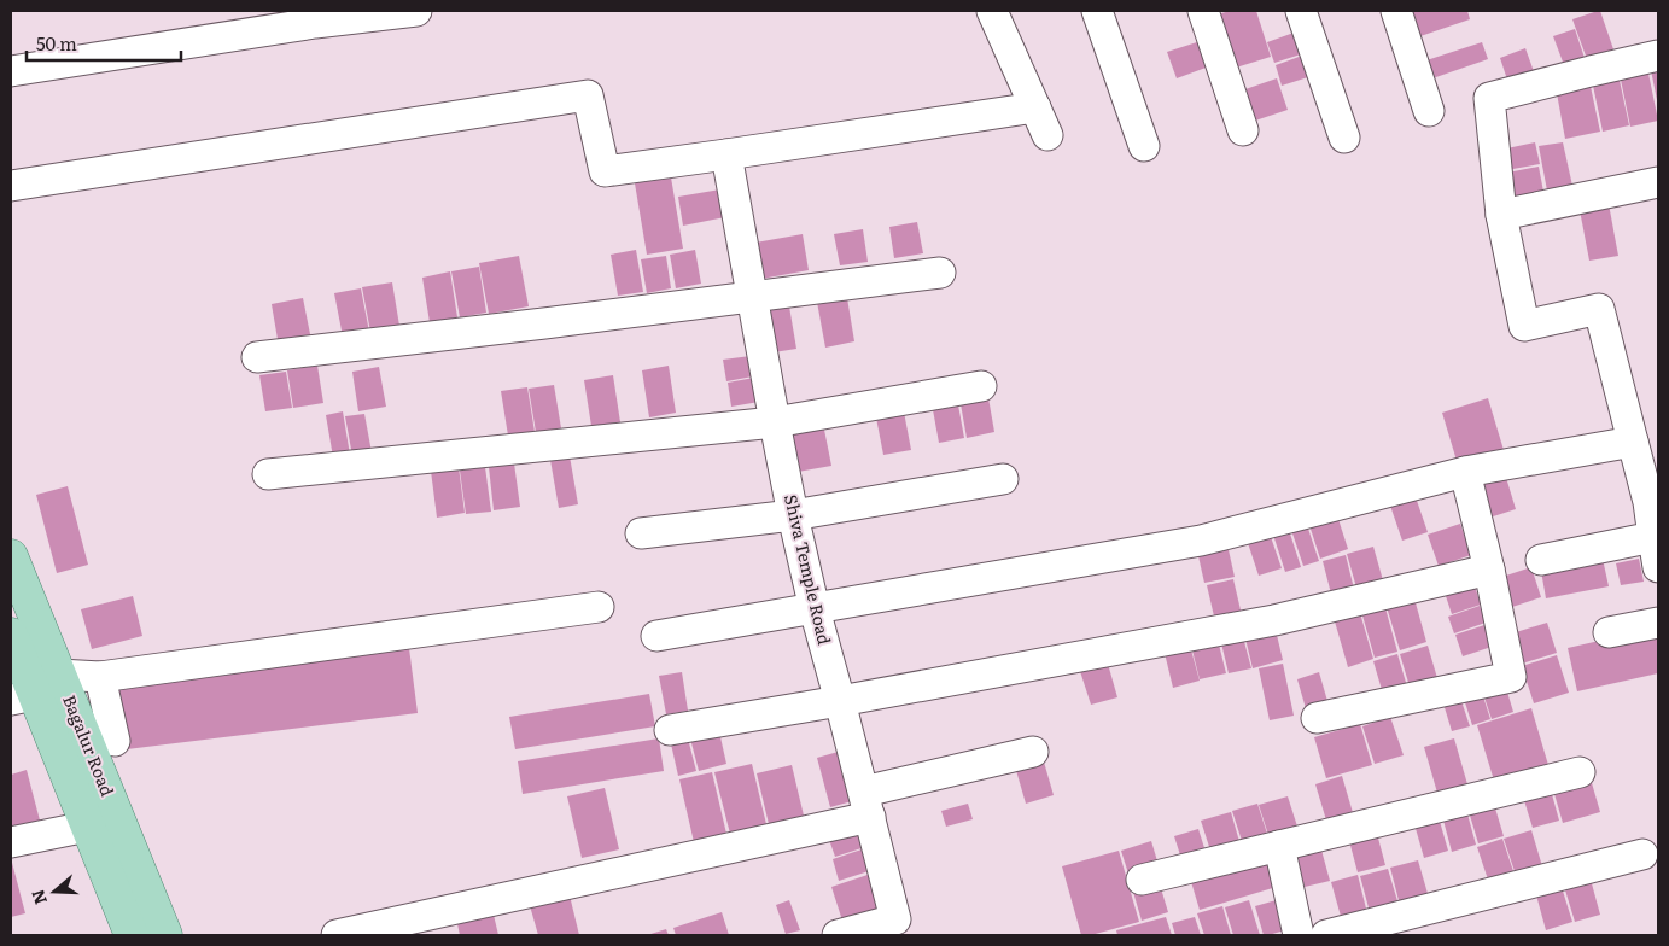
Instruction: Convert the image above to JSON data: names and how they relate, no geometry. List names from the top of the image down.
{
  "streets": {
    "main road": ["Bagalur Road"],
    "street": ["Shiva Temple Road"]
  },
  "scale_bar": "50 m",
  "north": "left"
}
